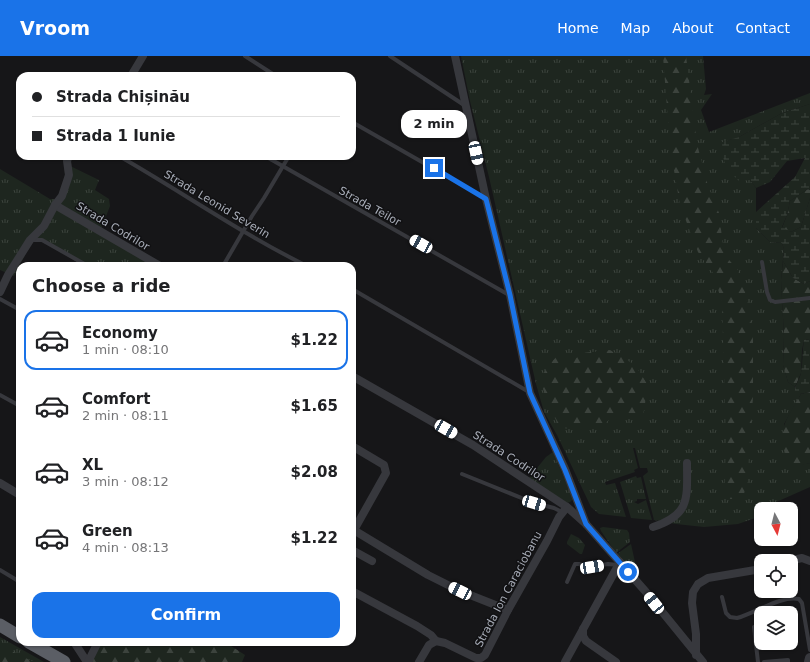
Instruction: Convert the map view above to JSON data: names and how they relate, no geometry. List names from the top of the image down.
{
  "streets": {
    "street": ["Strada Codrilor", "Strada Ion Caraciobanu"],
    "lane": ["Strada Leonid Severin", "Strada Teilor"]
  },
  "crossings": [
    ["Strada Codrilor", "Strada Ion Caraciobanu"]
  ],
  "north": "bottom",
  "page": {
    "header": "Vroom",
    "nav": [
      "Home",
      "Map",
      "About",
      "Contact"
    ],
    "banner": ["Strada Chișinău", "Strada 1 Iunie"],
    "bubble": "2 min",
    "heading": "Choose a ride",
    "list": [
      {
        "name": "Economy",
        "note": "1 min · 08:10",
        "value": "$1.22"
      },
      {
        "name": "Comfort",
        "note": "2 min · 08:11",
        "value": "$1.65"
      },
      {
        "name": "XL",
        "note": "3 min · 08:12",
        "value": "$2.08"
      },
      {
        "name": "Green",
        "note": "4 min · 08:13",
        "value": "$1.22"
      }
    ],
    "buttons": "Confirm"
  }
}
